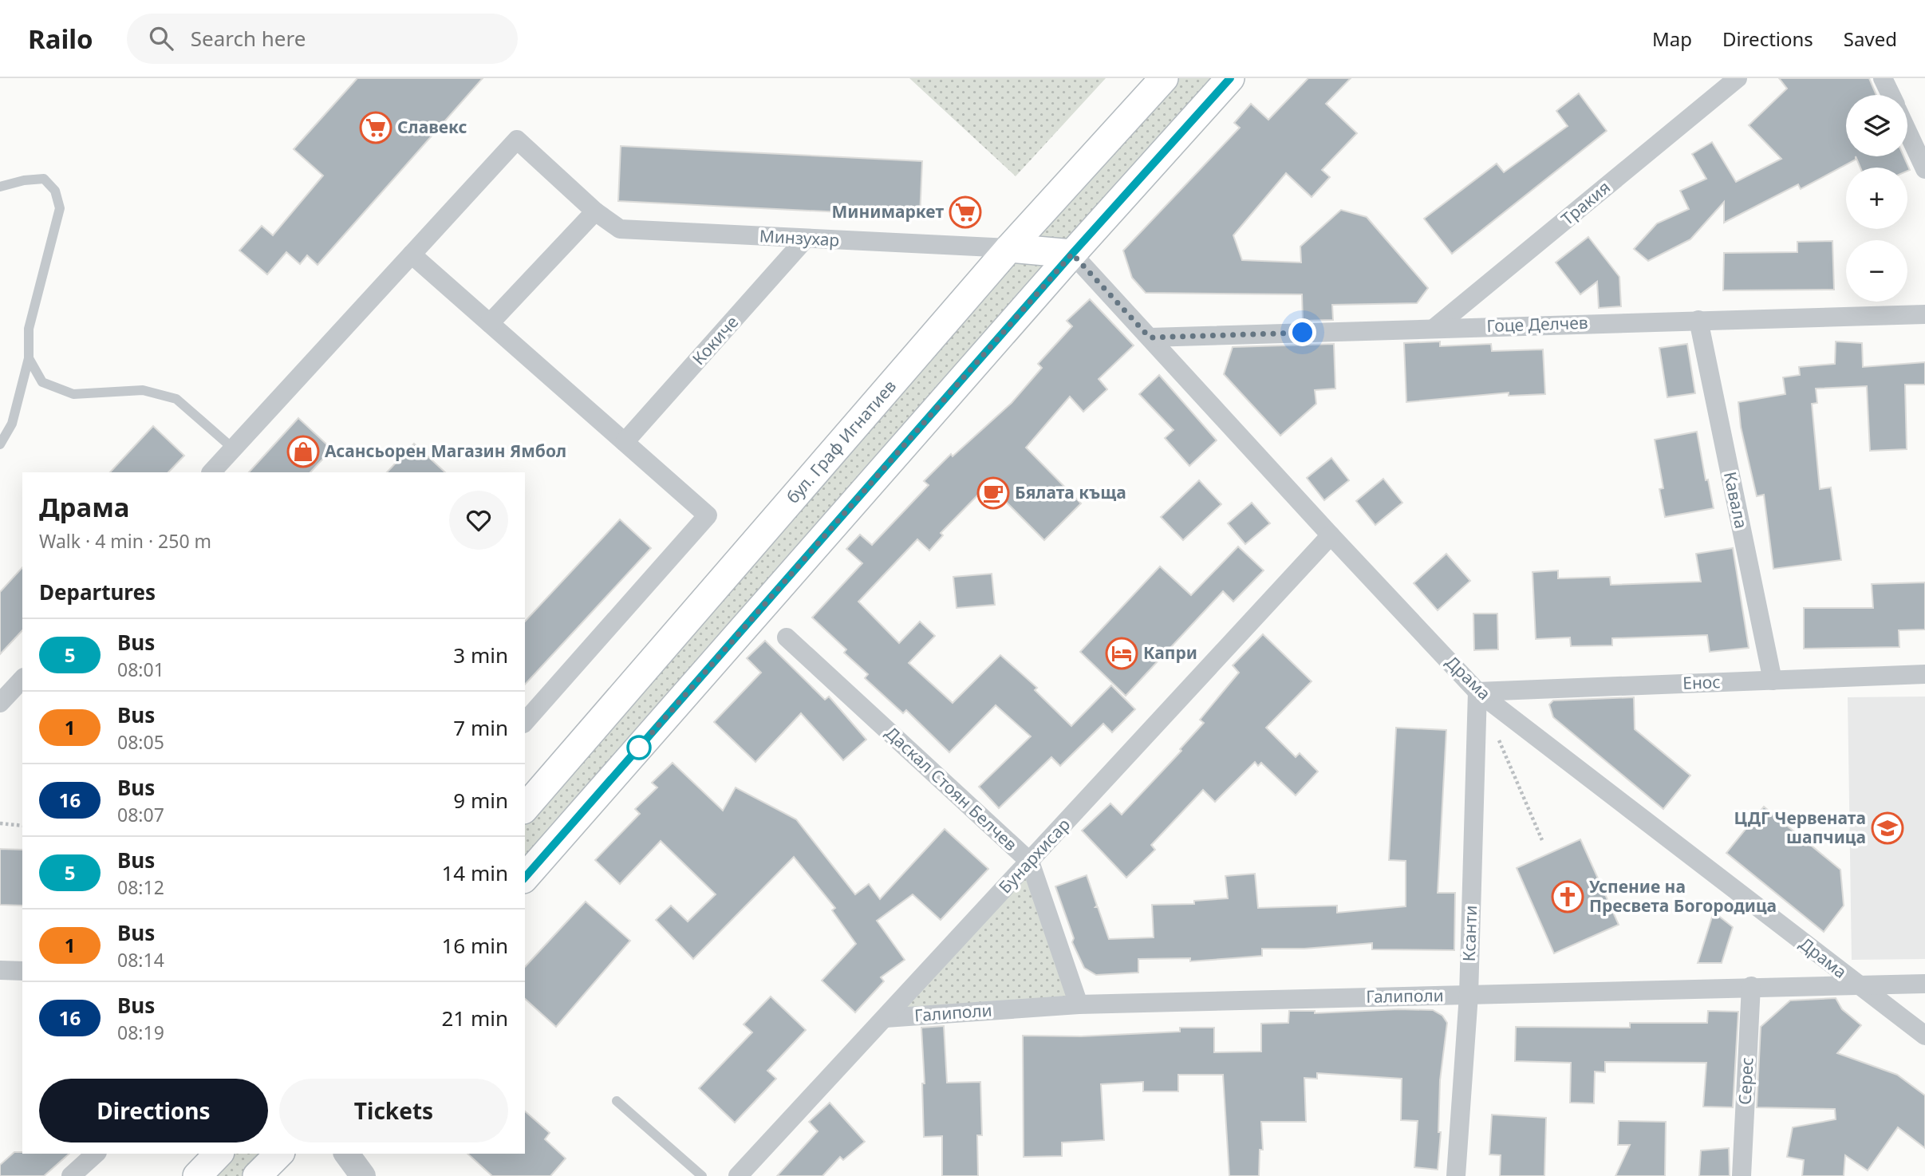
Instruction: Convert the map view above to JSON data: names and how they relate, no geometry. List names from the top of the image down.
{
  "streets": {
    "main road": ["бул. Граф Игнатиев"],
    "street": [
      "Тракия",
      "Минзухар",
      "Гоце Делчев",
      "Кокиче",
      "Кавала",
      "Драма",
      "Енос",
      "Даскал Стоян Белчев",
      "Бунархисар",
      "Ксанти",
      "Галиполи",
      "Серес"
    ]
  },
  "crossings": [
    ["Тракия", "Гоце Делчев"],
    ["Минзухар", "Кокиче"],
    ["Минзухар", "бул. Граф Игнатиев"],
    ["Гоце Делчев", "Кавала"],
    ["Гоце Делчев", "Драма"],
    ["Кавала", "Енос"],
    ["Драма", "Енос"],
    ["Драма", "Бунархисар"],
    ["Драма", "Ксанти"],
    ["Драма", "Галиполи"],
    ["Енос", "Ксанти"],
    ["Даскал Стоян Белчев", "Бунархисар"],
    ["Даскал Стоян Белчев", "Галиполи"],
    ["Бунархисар", "Галиполи"],
    ["Ксанти", "Галиполи"],
    ["Галиполи", "Серес"]
  ],
  "places": {
    "supermarket": ["Славекс", "Минимаркет"],
    "shop": ["Асансьорен Магазин Ямбол"],
    "cafe": ["Бялата къща"],
    "hotel": ["Капри"],
    "school or university": ["ЦДГ Червената шапчица"],
    "church": ["Успение на Пресвета Богородица"]
  },
  "lines": ["bus line 5"],
  "page": {
    "header": "Railo",
    "search": "Search here",
    "nav": ["Map", "Directions", "Saved"],
    "map_buttons": ["+", "−"],
    "heading": [
      ["Драма", "Walk · 4 min · 250 m"],
      "Departures"
    ],
    "list": [
      {
        "mark": "5",
        "name": "Bus",
        "note": "08:01",
        "value": "3 min"
      },
      {
        "mark": "1",
        "name": "Bus",
        "note": "08:05",
        "value": "7 min"
      },
      {
        "mark": "16",
        "name": "Bus",
        "note": "08:07",
        "value": "9 min"
      },
      {
        "mark": "5",
        "name": "Bus",
        "note": "08:12",
        "value": "14 min"
      },
      {
        "mark": "1",
        "name": "Bus",
        "note": "08:14",
        "value": "16 min"
      },
      {
        "mark": "16",
        "name": "Bus",
        "note": "08:19",
        "value": "21 min"
      }
    ],
    "buttons": ["Directions", "Tickets"]
  }
}
